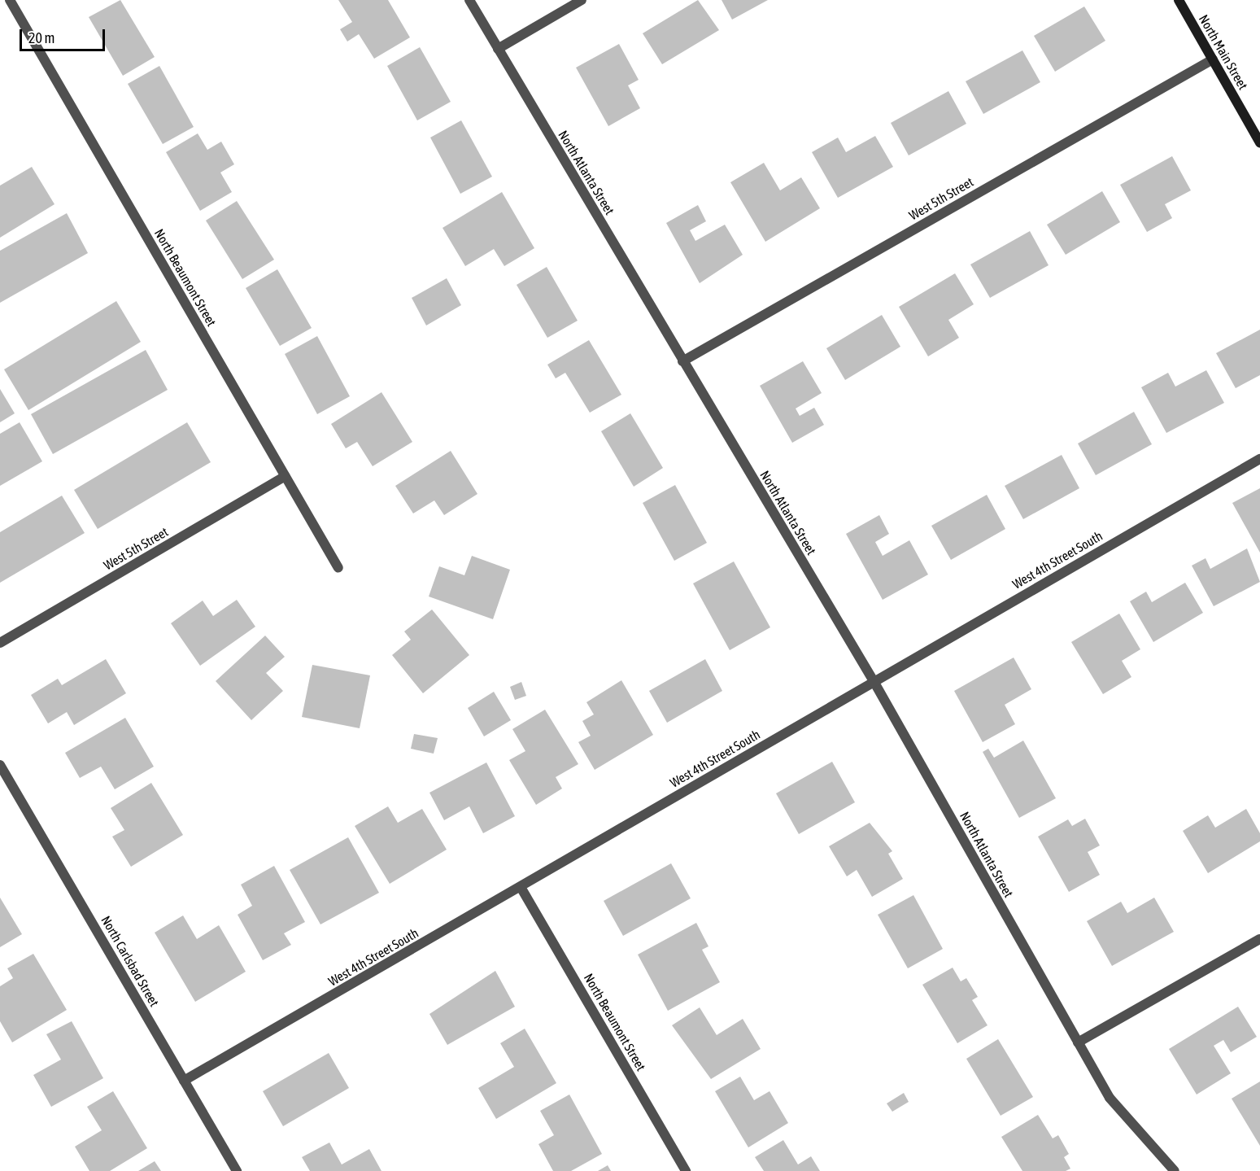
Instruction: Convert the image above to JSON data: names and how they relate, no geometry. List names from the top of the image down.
{
  "streets": {
    "main road": ["North Main Street"],
    "street": [
      "North Atlanta Street",
      "West 5th Street",
      "North Beaumont Street",
      "West 4th Street South",
      "North Carlsbad Street"
    ]
  },
  "crossings": [
    ["North Main Street", "West 5th Street"],
    ["North Atlanta Street", "West 5th Street"],
    ["North Atlanta Street", "West 4th Street South"],
    ["West 5th Street", "North Beaumont Street"],
    ["North Beaumont Street", "West 4th Street South"],
    ["West 4th Street South", "North Carlsbad Street"]
  ],
  "scale_bar": "20 m"
}
